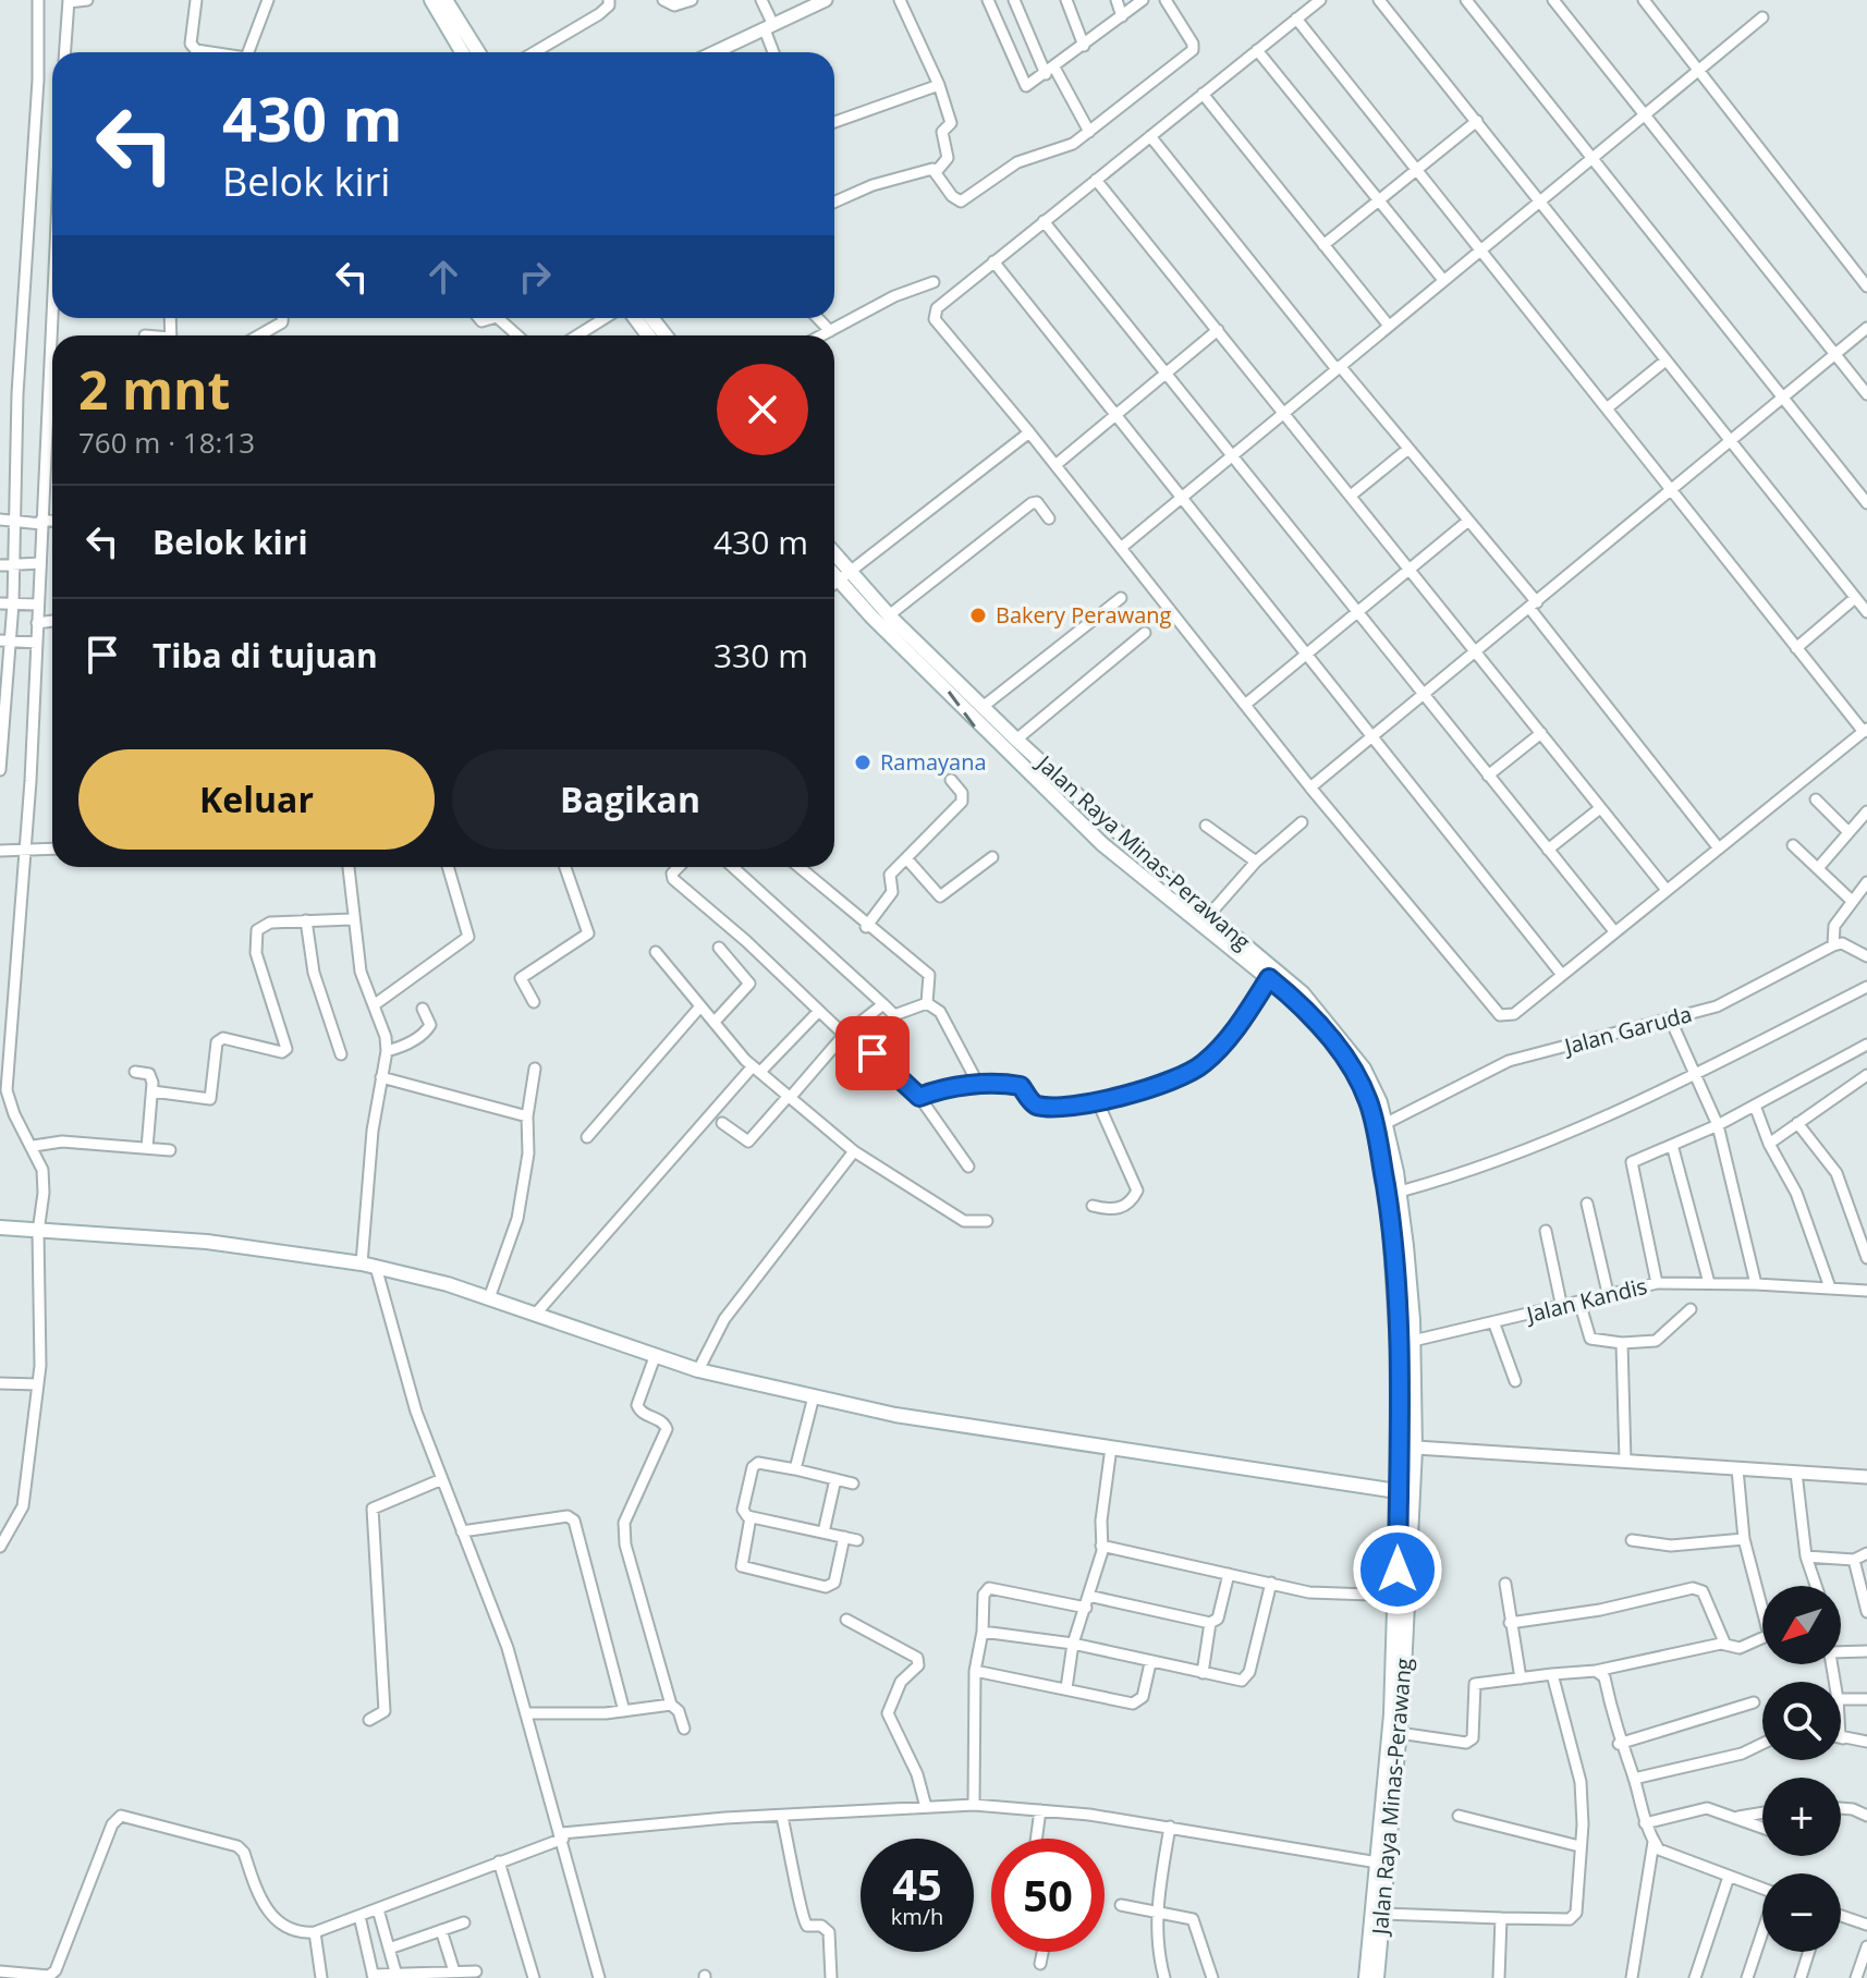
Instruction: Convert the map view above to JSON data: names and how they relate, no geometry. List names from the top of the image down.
{
  "streets": {
    "main road": ["Jalan Raya Minas-Perawang"],
    "street": ["Jalan Garuda", "Jalan Kandis"]
  },
  "crossings": [
    ["Jalan Raya Minas-Perawang", "Jalan Garuda"],
    ["Jalan Raya Minas-Perawang", "Jalan Kandis"]
  ],
  "places": ["Bakery Perawang", "Ramayana"],
  "north": "bottom left",
  "page": {
    "turn": ["430 m", "Belok kiri"],
    "heading": ["2 mnt", "760 m · 18:13"],
    "list": [
      {
        "name": "Belok kiri",
        "value": "430 m"
      },
      {
        "name": "Tiba di tujuan",
        "value": "330 m"
      }
    ],
    "buttons": ["Keluar", "Bagikan"],
    "map_buttons": ["+", "−"],
    "speed": "45 km/h",
    "limit": "50"
  }
}
